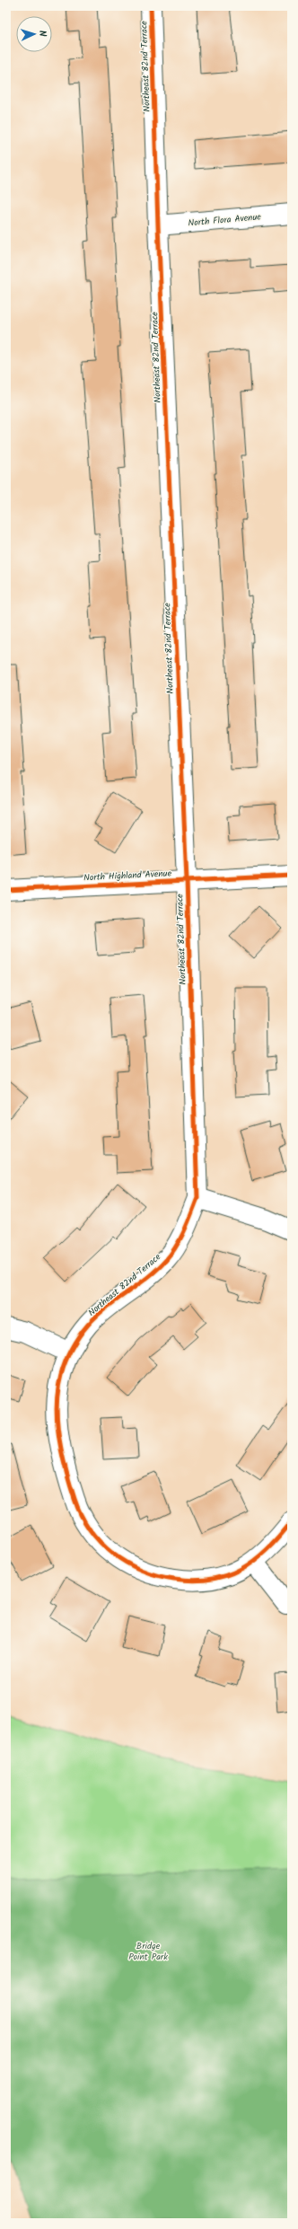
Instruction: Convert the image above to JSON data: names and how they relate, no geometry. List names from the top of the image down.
{
  "streets": {
    "street": ["Northeast 82nd Terrace", "North Flora Avenue", "North Highland Avenue"]
  },
  "crossings": [
    ["Northeast 82nd Terrace", "North Flora Avenue"],
    ["Northeast 82nd Terrace", "North Highland Avenue"]
  ],
  "parks": ["Bridge Point Park"],
  "north": "right"
}
